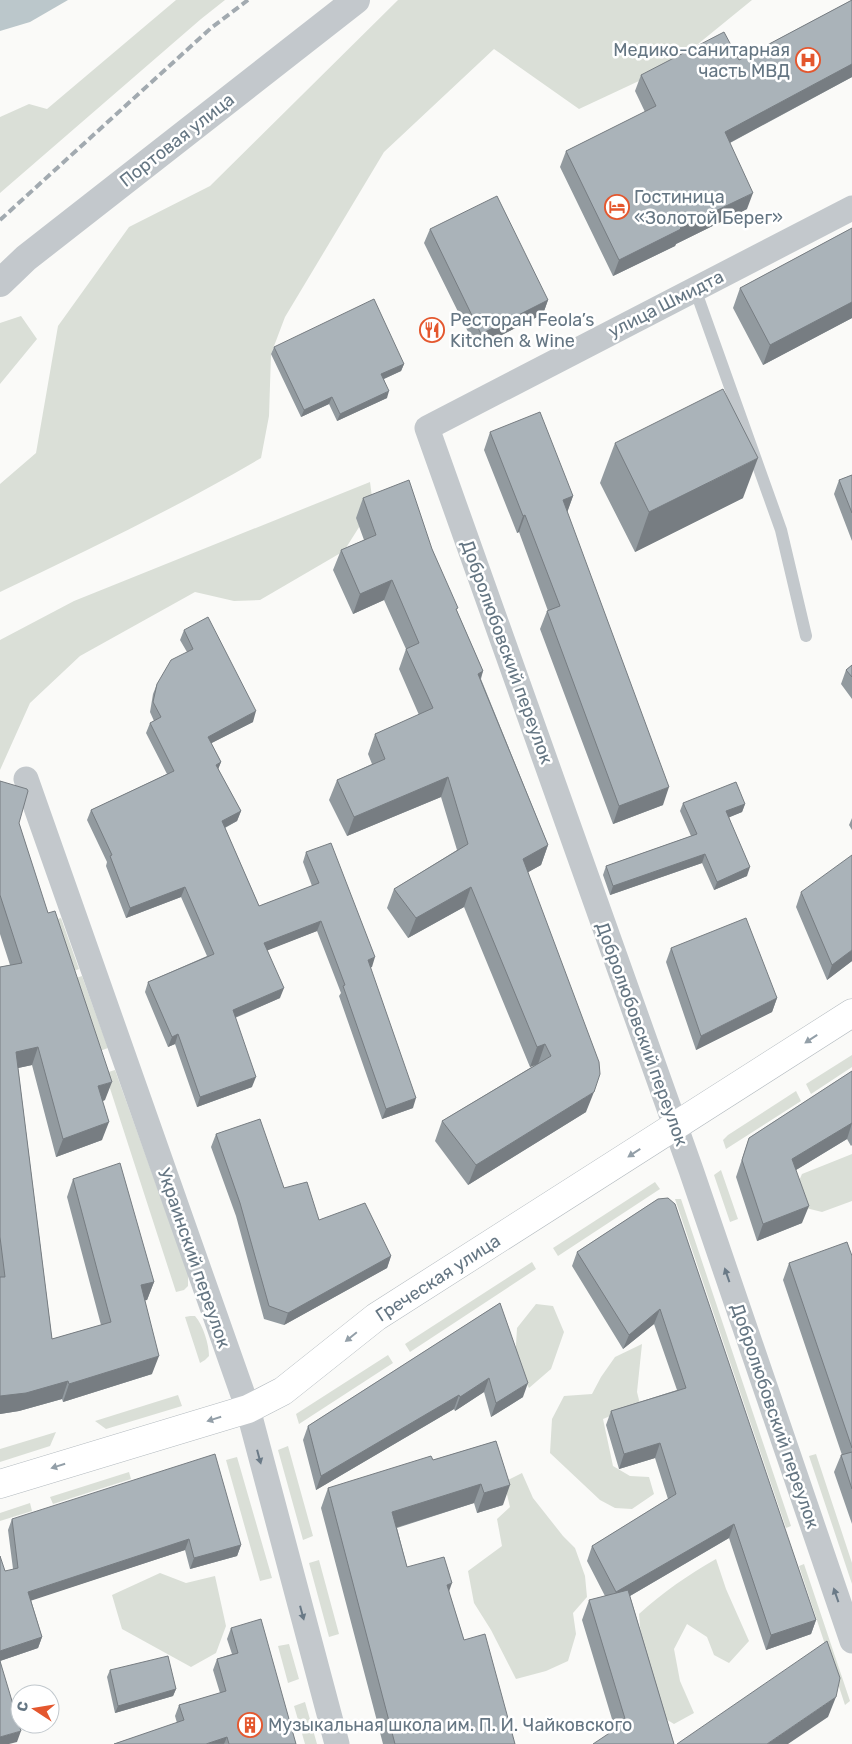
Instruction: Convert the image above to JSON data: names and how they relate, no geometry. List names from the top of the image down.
{
  "streets": {
    "main road": ["Греческая улица"],
    "street": [
      "Портовая улица",
      "улица Шмидта",
      "Добролюбовский переулок",
      "Украинский переулок"
    ]
  },
  "crossings": [
    ["улица Шмидта", "Добролюбовский переулок"],
    ["Добролюбовский переулок", "Греческая улица"],
    ["Украинский переулок", "Греческая улица"]
  ],
  "one_way": ["Добролюбовский переулок", "Греческая улица"],
  "places": {
    "hospital": ["Медико-санитарная часть МВД"],
    "hotel": ["Гостиница «Золотой Берег»"],
    "restaurant": ["Ресторан Feola’s Kitchen & Wine"],
    "building": ["Музыкальная школа им. П. И. Чайковского"]
  },
  "north": "left"
}
